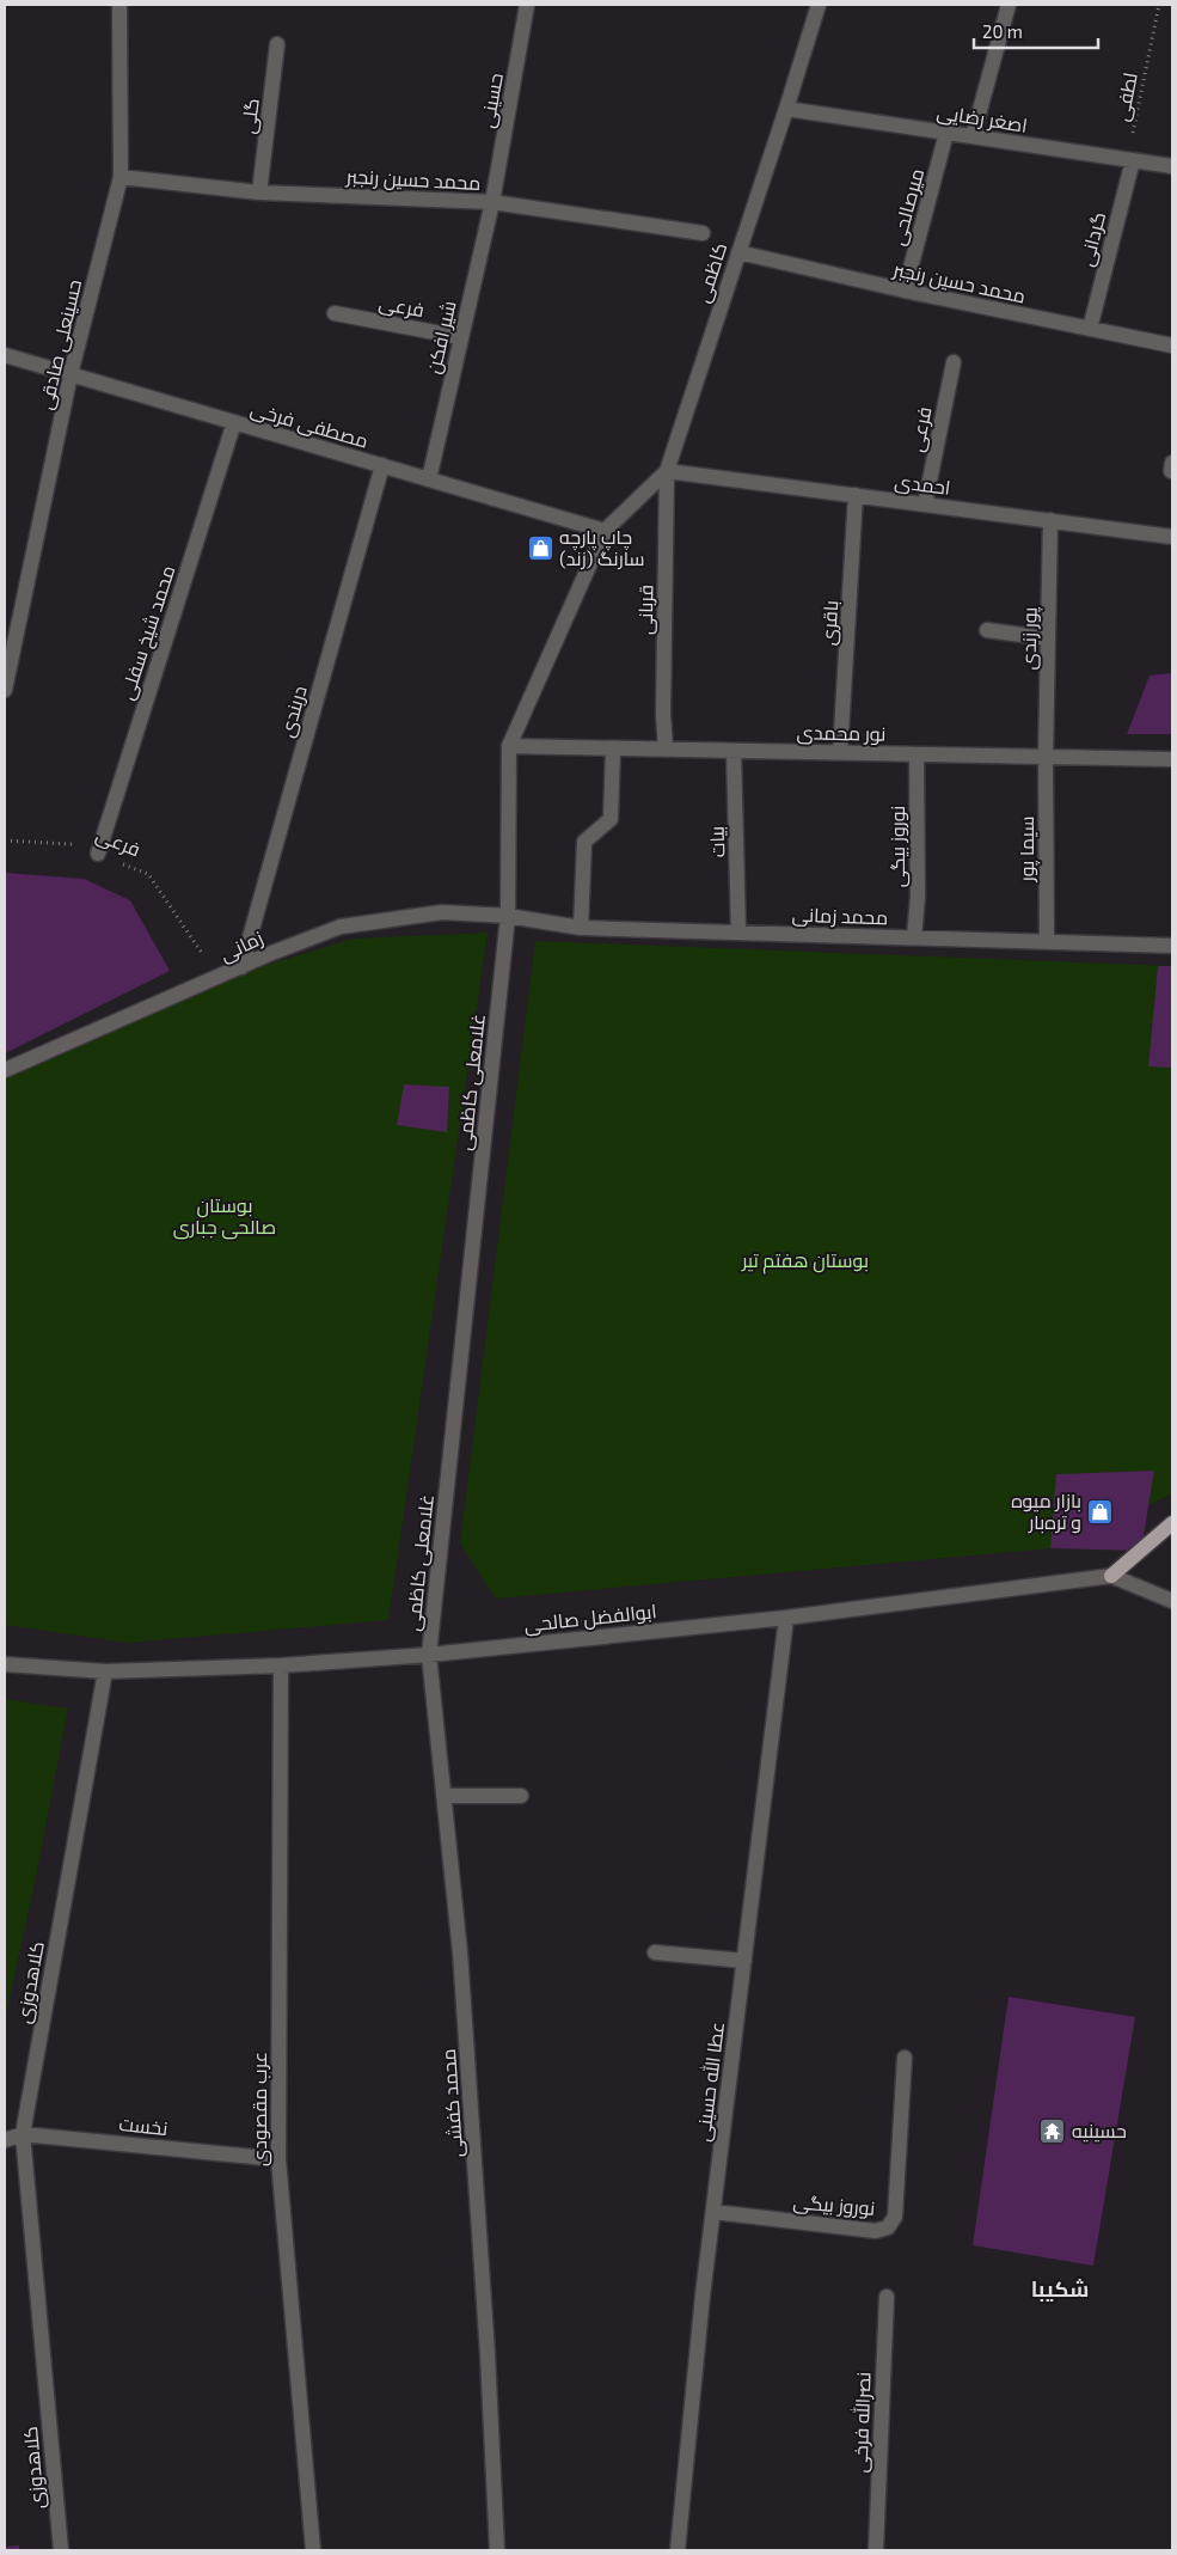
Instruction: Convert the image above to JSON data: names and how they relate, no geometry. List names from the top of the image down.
{
  "streets": {
    "street": [
      "حسینی",
      "گلی",
      "اصغر رضایی",
      "محمد حسین رنجبر",
      "میرصالحی",
      "گردانی",
      "کاظمی",
      "فرعی",
      "شیر افکن",
      "حسینعلی صادقی",
      "مصطفی فرخی",
      "احمدی",
      "قربانی",
      "باقری",
      "محمد شیخ سفلی",
      "پور زندی",
      "دربندی",
      "نور محمدی",
      "بیات",
      "نوروز بیگی",
      "سیما پور",
      "محمد زمانی",
      "زمانی",
      "غلامعلی کاظمی",
      "ابوالفضل صالحی",
      "کلاهدوزی",
      "عطا الله حسینی",
      "محمد کفشی",
      "عرب مقصودی",
      "نخست",
      "نصرالله فرخی"
    ],
    "path": ["لطفی"]
  },
  "crossings": [
    ["لطفی", "اصغر رضایی"],
    ["لطفی", "گردانی"],
    ["حسینی", "محمد حسین رنجبر"],
    ["حسینی", "شیر افکن"],
    ["گلی", "محمد حسین رنجبر"],
    ["اصغر رضایی", "میرصالحی"],
    ["اصغر رضایی", "گردانی"],
    ["اصغر رضایی", "کاظمی"],
    ["محمد حسین رنجبر", "میرصالحی"],
    ["محمد حسین رنجبر", "گردانی"],
    ["محمد حسین رنجبر", "کاظمی"],
    ["محمد حسین رنجبر", "شیر افکن"],
    ["محمد حسین رنجبر", "حسینعلی صادقی"],
    ["کاظمی", "مصطفی فرخی"],
    ["کاظمی", "احمدی"],
    ["کاظمی", "قربانی"],
    ["کاظمی", "غلامعلی کاظمی"],
    ["فرعی", "شیر افکن"],
    ["فرعی", "احمدی"],
    ["فرعی", "محمد شیخ سفلی"],
    ["فرعی", "دربندی"],
    ["فرعی", "زمانی"],
    ["شیر افکن", "مصطفی فرخی"],
    ["حسینعلی صادقی", "مصطفی فرخی"],
    ["مصطفی فرخی", "محمد شیخ سفلی"],
    ["مصطفی فرخی", "دربندی"],
    ["مصطفی فرخی", "غلامعلی کاظمی"],
    ["احمدی", "قربانی"],
    ["احمدی", "باقری"],
    ["احمدی", "پور زندی"],
    ["قربانی", "نور محمدی"],
    ["باقری", "نور محمدی"],
    ["پور زندی", "نور محمدی"],
    ["پور زندی", "سیما پور"],
    ["دربندی", "زمانی"],
    ["نور محمدی", "بیات"],
    ["نور محمدی", "نوروز بیگی"],
    ["نور محمدی", "سیما پور"],
    ["نور محمدی", "غلامعلی کاظمی"],
    ["بیات", "محمد زمانی"],
    ["نوروز بیگی", "محمد زمانی"],
    ["نوروز بیگی", "عطا الله حسینی"],
    ["سیما پور", "محمد زمانی"],
    ["محمد زمانی", "زمانی"],
    ["محمد زمانی", "غلامعلی کاظمی"],
    ["زمانی", "غلامعلی کاظمی"],
    ["غلامعلی کاظمی", "ابوالفضل صالحی"],
    ["غلامعلی کاظمی", "محمد کفشی"],
    ["ابوالفضل صالحی", "کلاهدوزی"],
    ["ابوالفضل صالحی", "عطا الله حسینی"],
    ["ابوالفضل صالحی", "محمد کفشی"],
    ["ابوالفضل صالحی", "عرب مقصودی"],
    ["کلاهدوزی", "نخست"],
    ["عرب مقصودی", "نخست"]
  ],
  "districts": ["شکیبا"],
  "parks": ["بوستان صالحی جباری", "بوستان هفتم تیر"],
  "places": {
    "shop": ["چاپ پارچه سارنگ (زند)", "بازار میوه و تره‌بار"],
    "temple": ["حسینیه"]
  },
  "scale_bar": "20 m"
}
